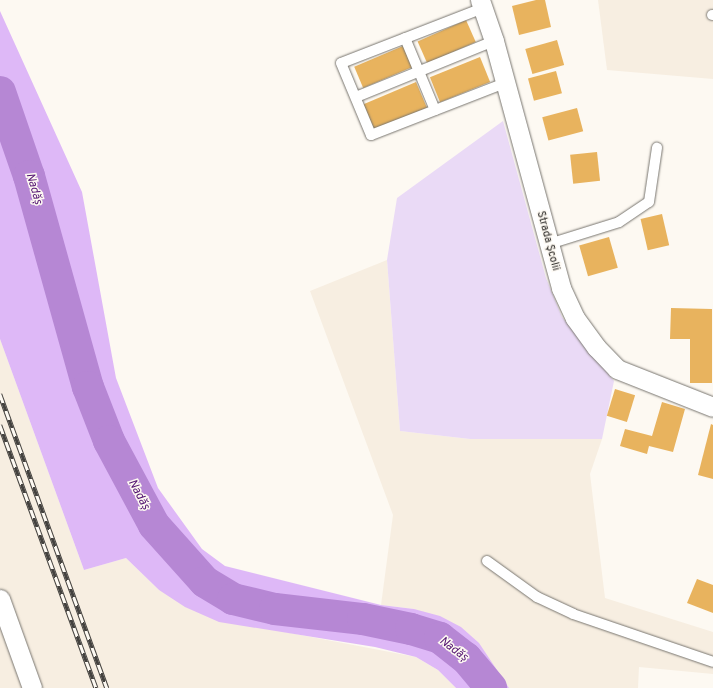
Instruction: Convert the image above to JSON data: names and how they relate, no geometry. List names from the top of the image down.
{
  "streets": {
    "street": ["Strada Școlii"]
  },
  "water": ["Nadăș"]
}
